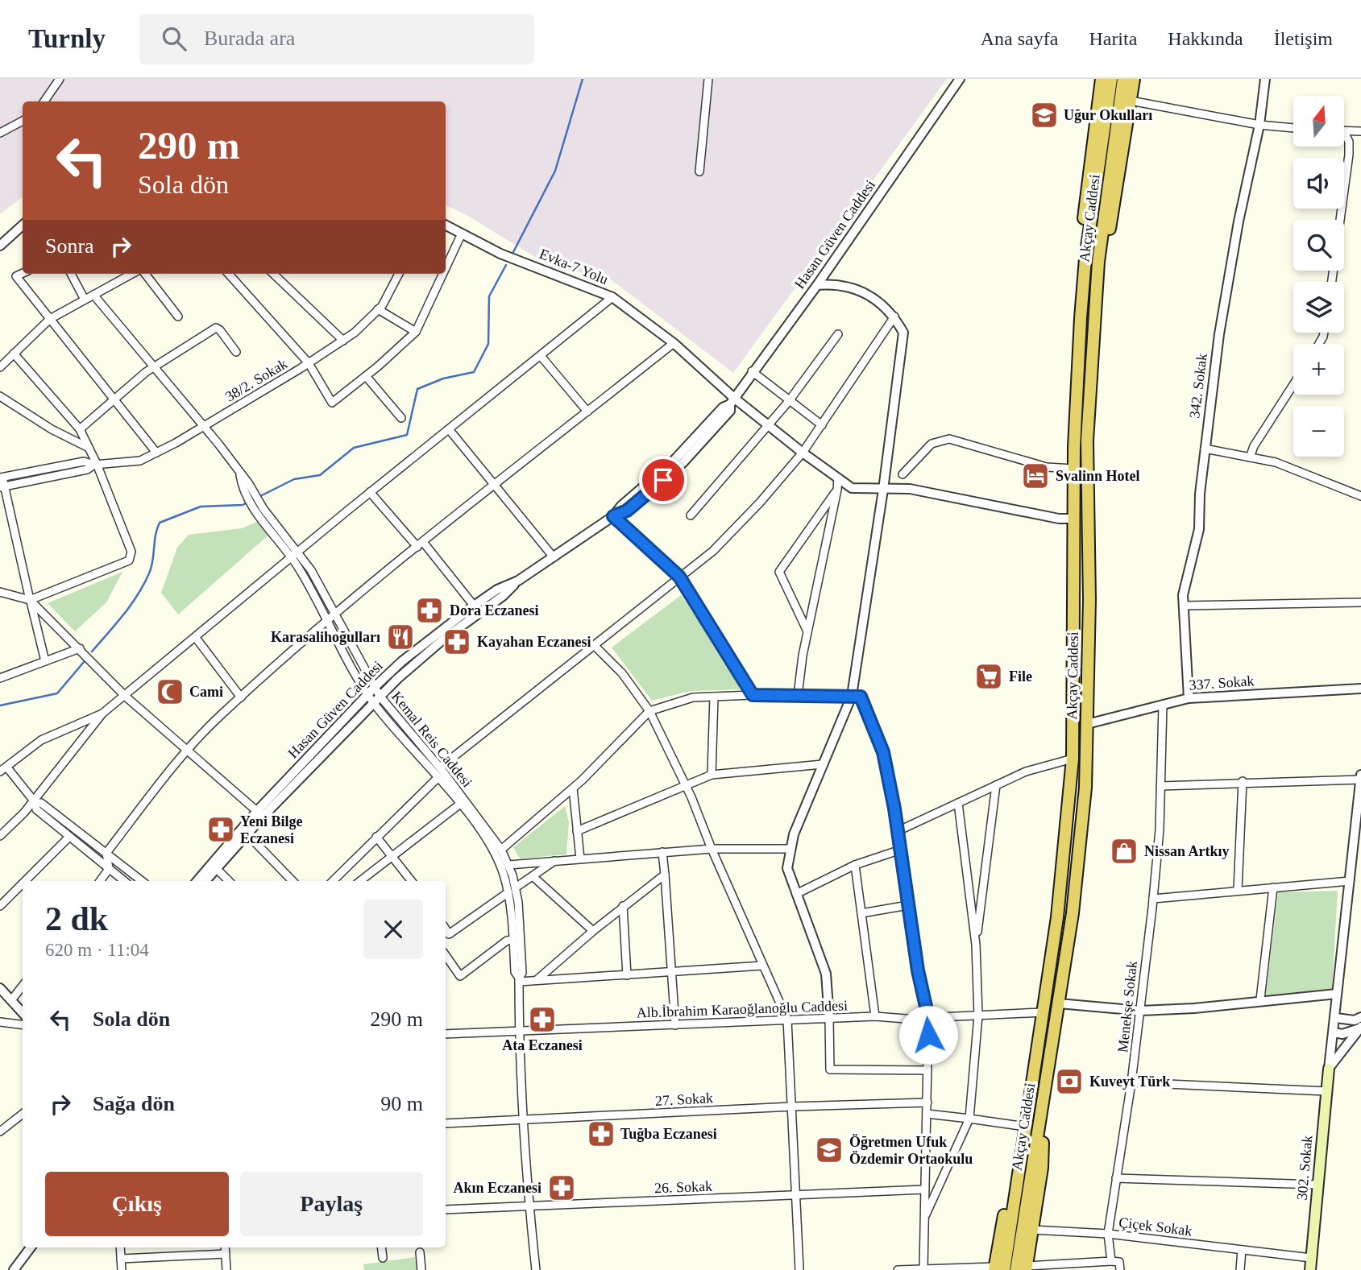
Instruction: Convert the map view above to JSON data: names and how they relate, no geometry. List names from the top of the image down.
{
  "streets": {
    "highway": ["Akçay Caddesi"],
    "main road": ["302. Sokak"],
    "street": [
      "Hasan Güven Caddesi",
      "Evka-7 Yolu",
      "38/2. Sokak",
      "342. Sokak",
      "337. Sokak",
      "Kemal Reis Caddesi",
      "Menekşe Sokak",
      "Alb.İbrahim Karaoğlanoğlu Caddesi",
      "27. Sokak",
      "26. Sokak",
      "Çiçek Sokak"
    ]
  },
  "crossings": [
    ["Akçay Caddesi", "337. Sokak"],
    ["Akçay Caddesi", "Alb.İbrahim Karaoğlanoğlu Caddesi"],
    ["Hasan Güven Caddesi", "Evka-7 Yolu"],
    ["Hasan Güven Caddesi", "Kemal Reis Caddesi"],
    ["38/2. Sokak", "Kemal Reis Caddesi"],
    ["342. Sokak", "337. Sokak"],
    ["337. Sokak", "Menekşe Sokak"],
    ["Kemal Reis Caddesi", "Alb.İbrahim Karaoğlanoğlu Caddesi"],
    ["Kemal Reis Caddesi", "27. Sokak"],
    ["Kemal Reis Caddesi", "26. Sokak"],
    ["Menekşe Sokak", "Çiçek Sokak"],
    ["302. Sokak", "Çiçek Sokak"]
  ],
  "places": {
    "school or university": ["Uğur Okulları", "Öğretmen Ufuk Özdemir Ortaokulu"],
    "hotel": ["Svalinn Hotel"],
    "pharmacy": [
      "Dora Eczanesi",
      "Kayahan Eczanesi",
      "Yeni Bilge Eczanesi",
      "Ata Eczanesi",
      "Tuğba Eczanesi",
      "Akın Eczanesi"
    ],
    "restaurant": ["Karasalihoğulları"],
    "supermarket": ["File"],
    "mosque": ["Cami"],
    "shop": ["Nissan Artkıy"],
    "bank": ["Kuveyt Türk"]
  },
  "north": "top",
  "page": {
    "header": "Turnly",
    "search": "Burada ara",
    "nav": [
      "Ana sayfa",
      "Harita",
      "Hakkında",
      "İletişim"
    ],
    "map_buttons": ["+", "−"],
    "turn": ["290 m", "Sola dön"],
    "then": "Sonra",
    "heading": ["2 dk", "620 m · 11:04"],
    "list": [
      {
        "name": "Sola dön",
        "value": "290 m"
      },
      {
        "name": "Sağa dön",
        "value": "90 m"
      }
    ],
    "buttons": ["Çıkış", "Paylaş"]
  }
}
